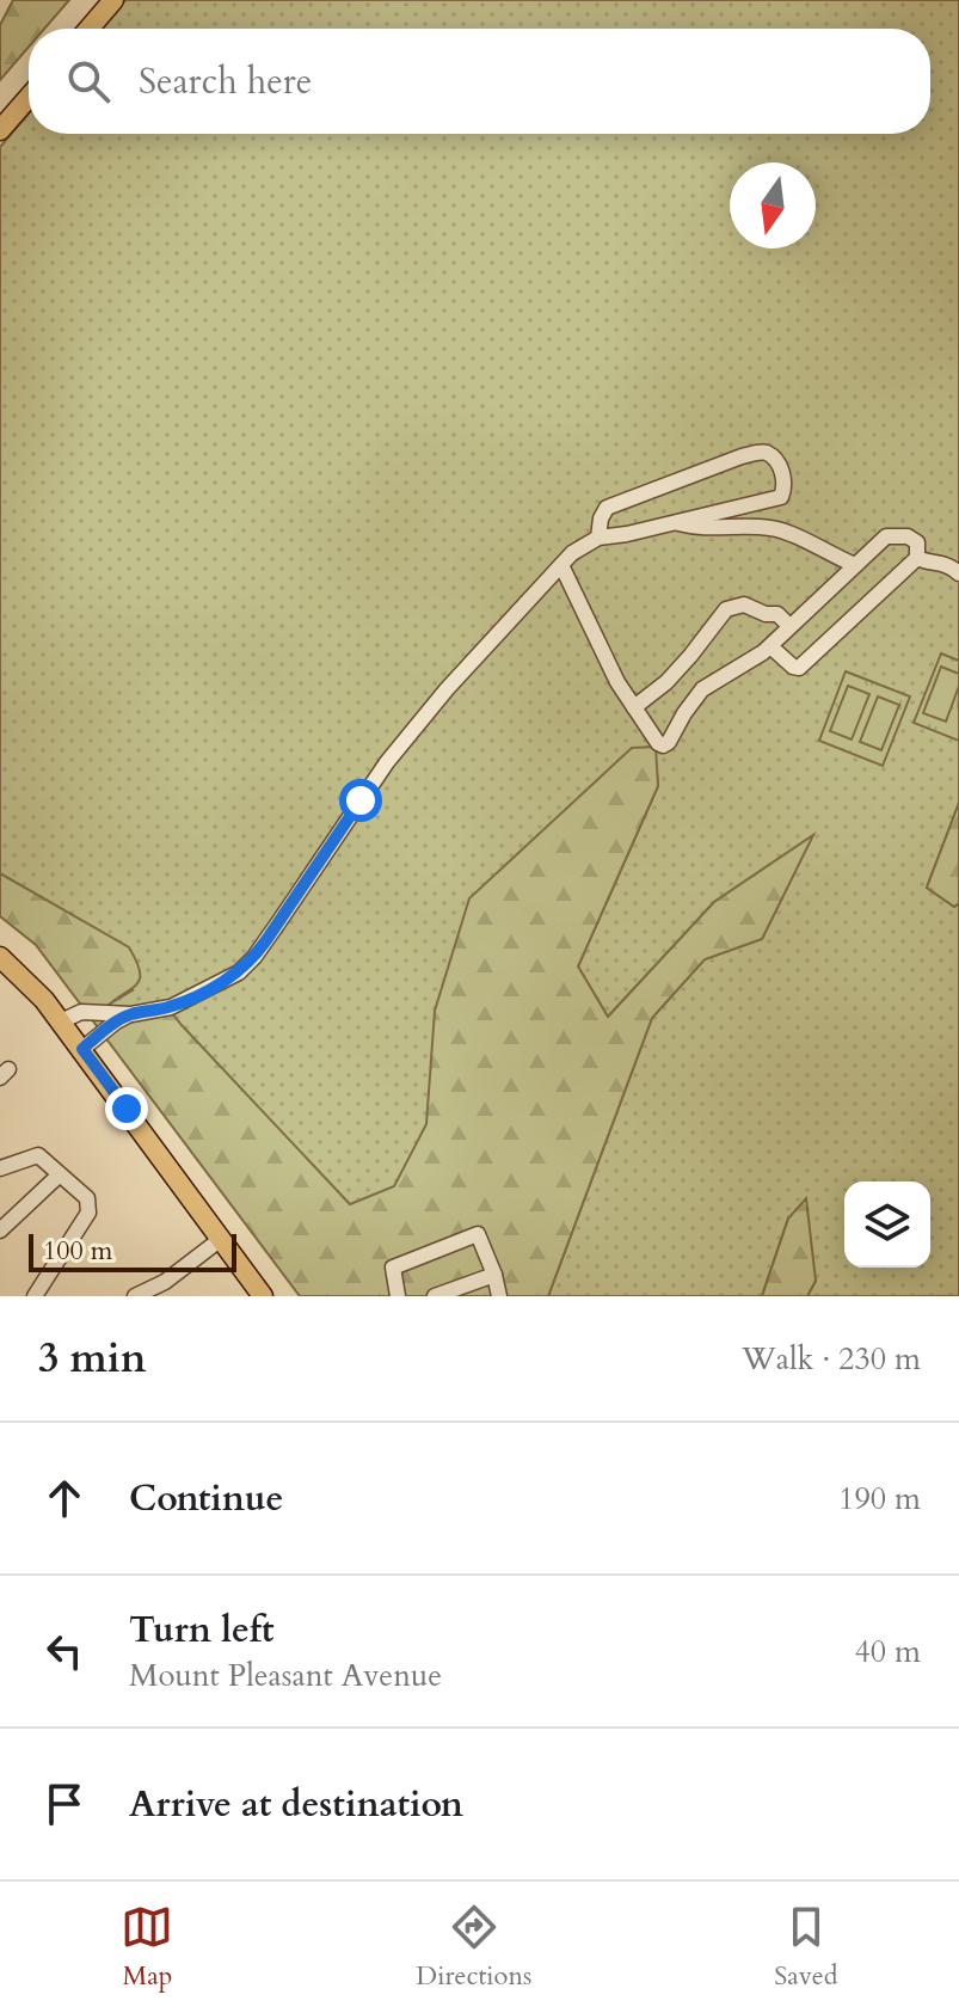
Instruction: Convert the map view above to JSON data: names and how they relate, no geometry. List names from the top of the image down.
{
  "scale_bar": "100 m",
  "north": "bottom",
  "page": {
    "search": "Search here",
    "scale": "100 m",
    "heading": ["3 min", "Walk · 230 m"],
    "list": [
      ["Continue", "190 m"],
      ["Turn left", "Mount Pleasant Avenue", "40 m"],
      "Arrive at destination"
    ],
    "nav": ["Map", "Directions", "Saved"]
  }
}
